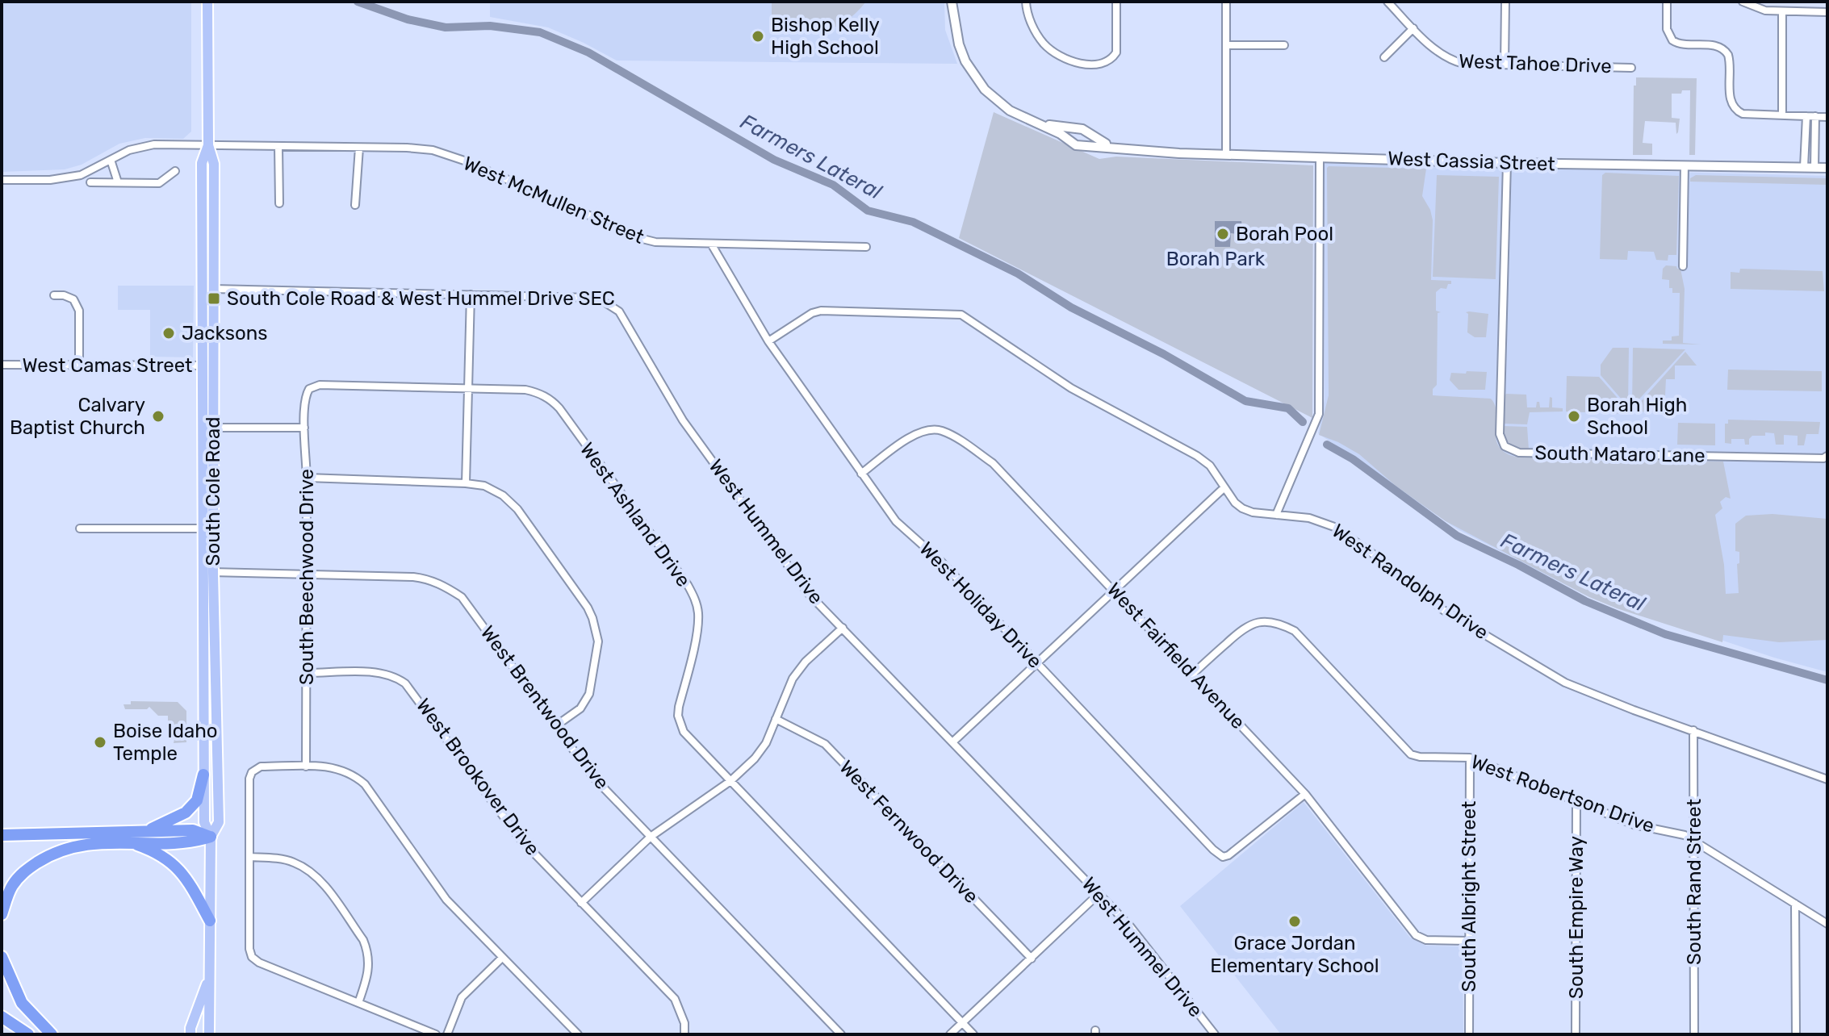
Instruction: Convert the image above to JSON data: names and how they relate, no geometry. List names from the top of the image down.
{
  "streets": {
    "main road": ["South Cole Road"],
    "street": [
      "West Tahoe Drive",
      "West Cassia Street",
      "West McMullen Street",
      "West Camas Street",
      "South Mataro Lane",
      "West Ashland Drive",
      "West Hummel Drive",
      "South Beechwood Drive",
      "West Randolph Drive",
      "West Holiday Drive",
      "West Fairfield Avenue",
      "West Brentwood Drive",
      "West Brookover Drive",
      "West Robertson Drive",
      "West Fernwood Drive",
      "South Rand Street",
      "South Albright Street",
      "South Empire Way"
    ]
  },
  "crossings": [
    ["West Cassia Street", "South Mataro Lane"],
    ["West McMullen Street", "South Cole Road"],
    ["West McMullen Street", "West Holiday Drive"],
    ["West Camas Street", "South Cole Road"],
    ["South Cole Road", "West Hummel Drive"],
    ["South Cole Road", "West Brentwood Drive"],
    ["West Ashland Drive", "South Beechwood Drive"],
    ["South Beechwood Drive", "West Brentwood Drive"],
    ["South Beechwood Drive", "West Brookover Drive"],
    ["West Randolph Drive", "West Holiday Drive"],
    ["West Randolph Drive", "South Rand Street"],
    ["West Holiday Drive", "West Fairfield Avenue"],
    ["West Fairfield Avenue", "West Robertson Drive"],
    ["West Fairfield Avenue", "South Albright Street"],
    ["West Robertson Drive", "South Rand Street"],
    ["West Robertson Drive", "South Albright Street"],
    ["West Robertson Drive", "South Empire Way"]
  ],
  "water": ["Farmers Lateral"],
  "parks": ["Borah Park"],
  "places": {
    "other": [
      "Bishop Kelly High School",
      "Borah Pool",
      "Jacksons",
      "Calvary Baptist Church",
      "Borah High School",
      "Boise Idaho Temple",
      "Grace Jordan Elementary School"
    ],
    "transit": ["South Cole Road & West Hummel Drive SEC"]
  }
}
